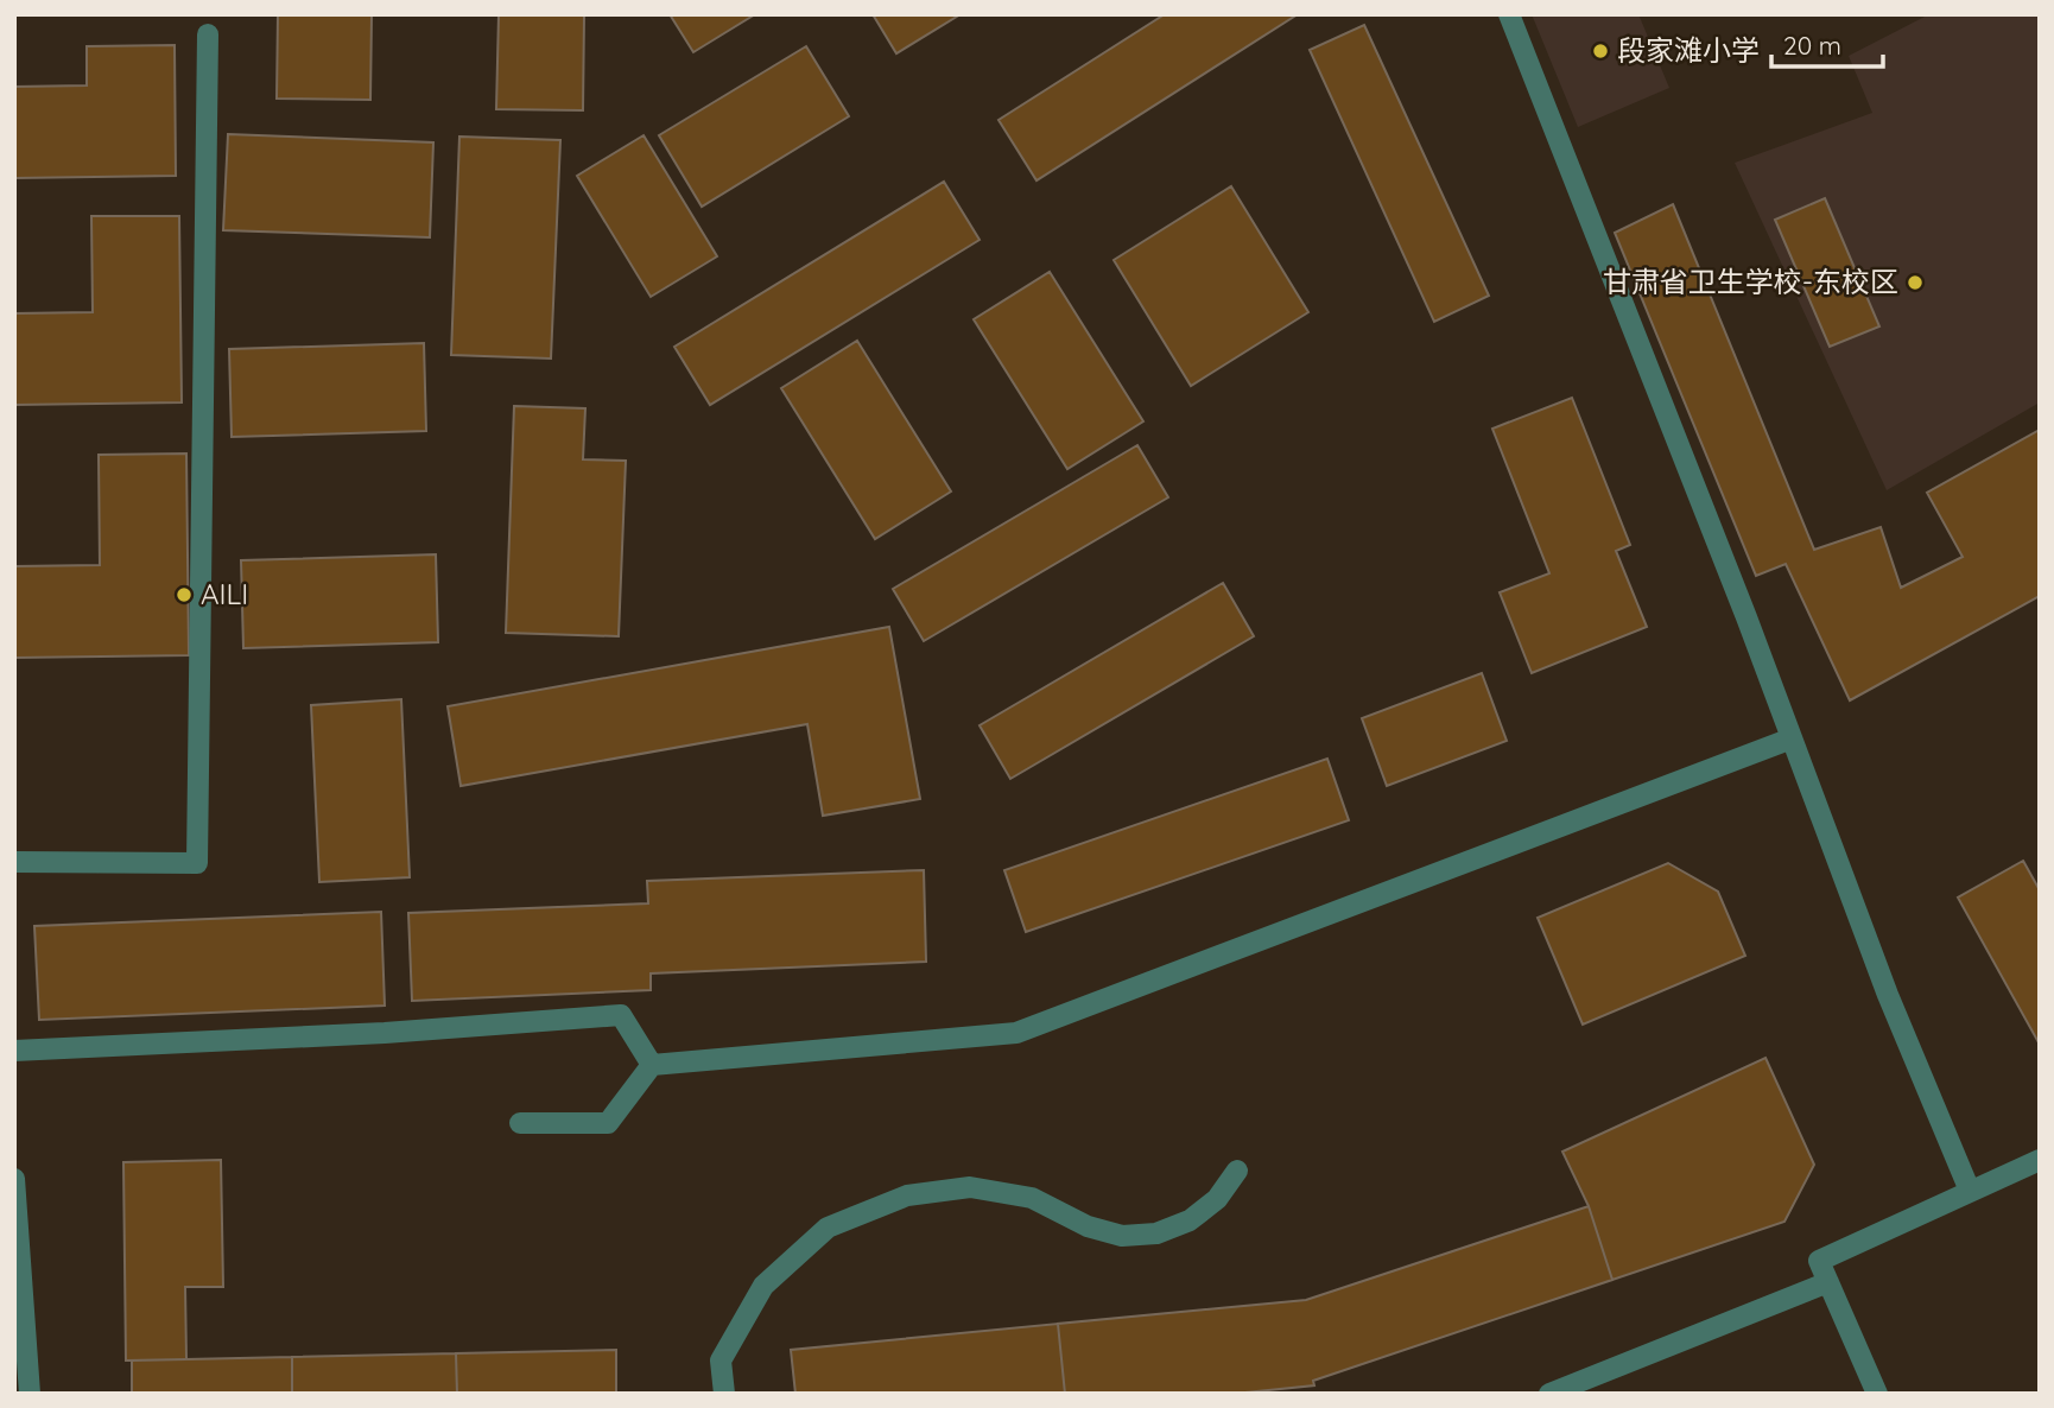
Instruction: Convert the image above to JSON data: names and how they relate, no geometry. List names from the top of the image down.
{
  "places": ["段家滩小学", "甘肃省卫生学校-东校区", "AILI"],
  "scale_bar": "20 m"
}
